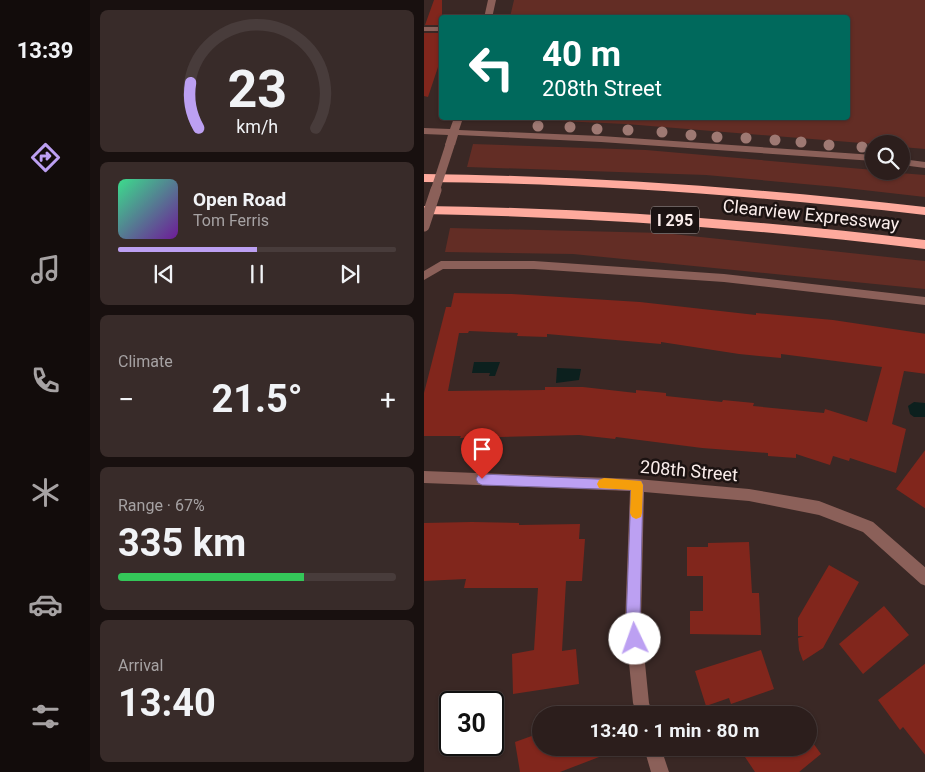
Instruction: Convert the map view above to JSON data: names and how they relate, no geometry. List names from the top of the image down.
{
  "streets": {
    "highway": ["Clearview Expressway", "I 295"],
    "street": ["208th Street"]
  },
  "page": {
    "tabs": "13:39",
    "turn": ["40 m", "208th Street"],
    "song": ["Open Road", "Tom Ferris"],
    "tile": [
      "Climate",
      ["Range · 67%", "335 km"],
      ["Arrival", "13:40"]
    ],
    "heat": ["−", "21.5°", "+"],
    "limit": "30",
    "trip": "13:40 · 1 min · 80 m",
    "gauge": ["23", "km/h"]
  }
}
